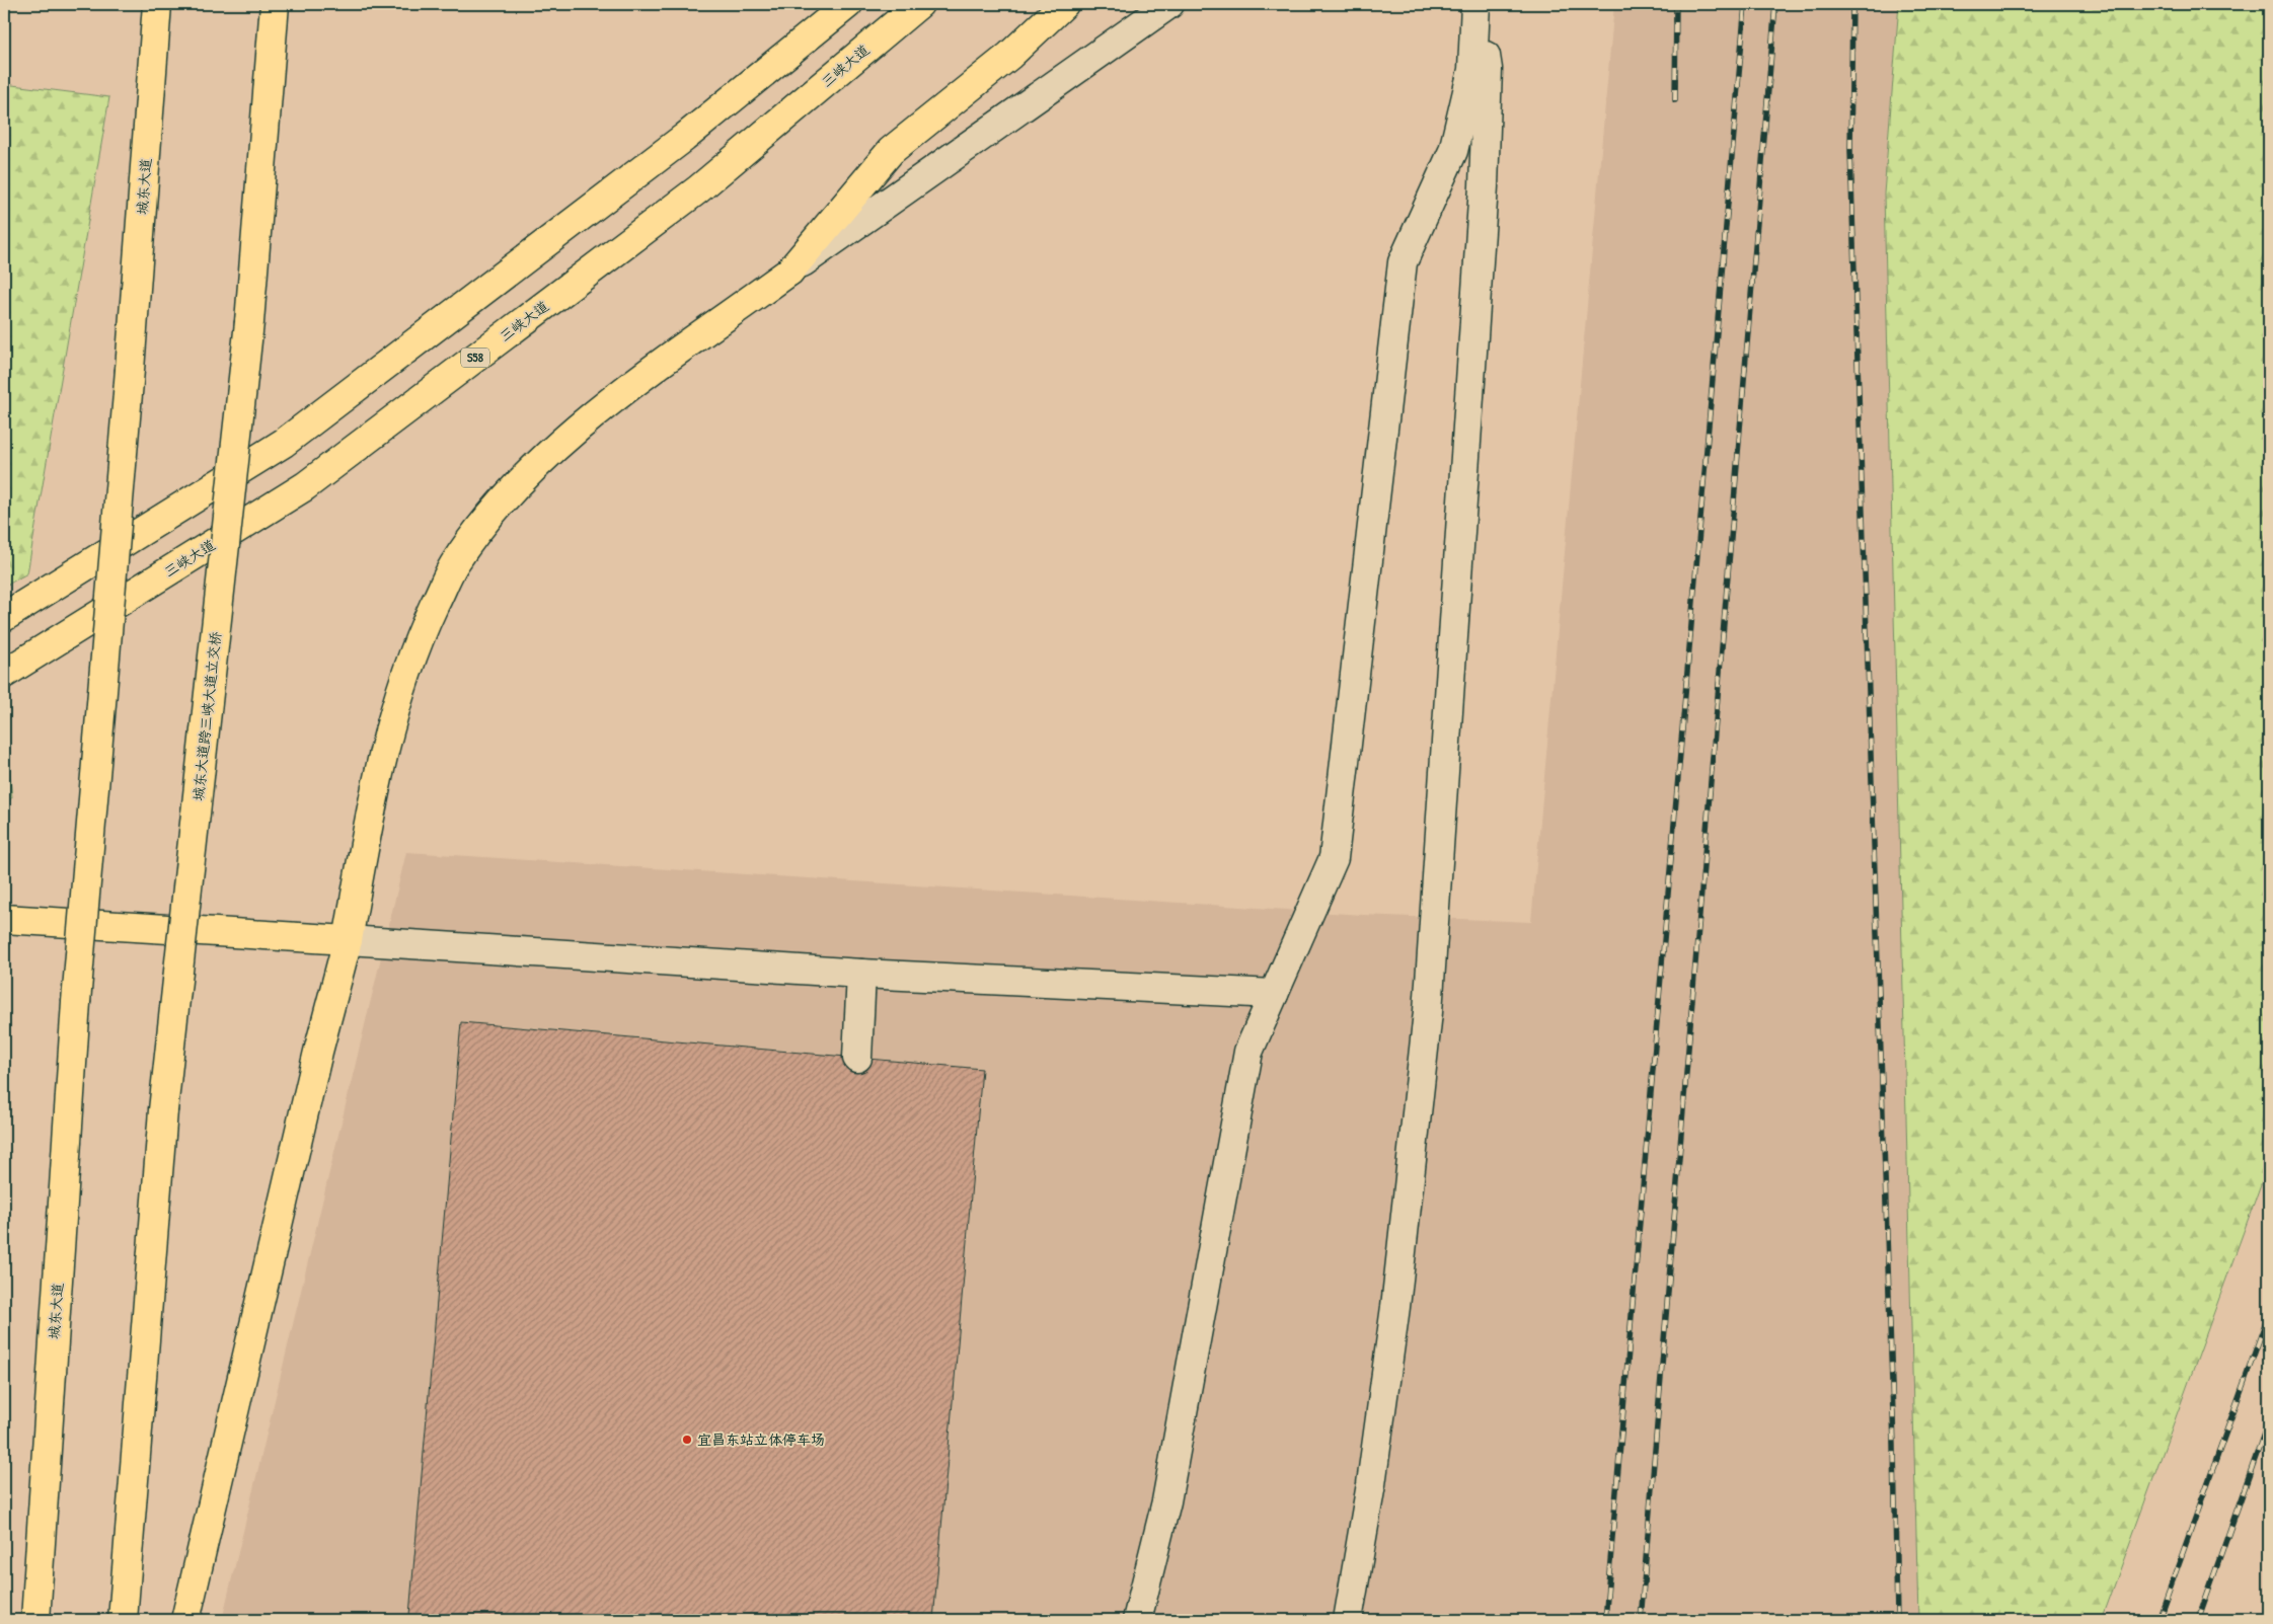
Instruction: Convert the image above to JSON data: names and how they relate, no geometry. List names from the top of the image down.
{
  "streets": {
    "main road": [
      "三峡大道",
      "城东大道",
      "S58",
      "城东大道跨三峡大道立交桥"
    ]
  },
  "places": ["宜昌东站立体停车场"]
}
